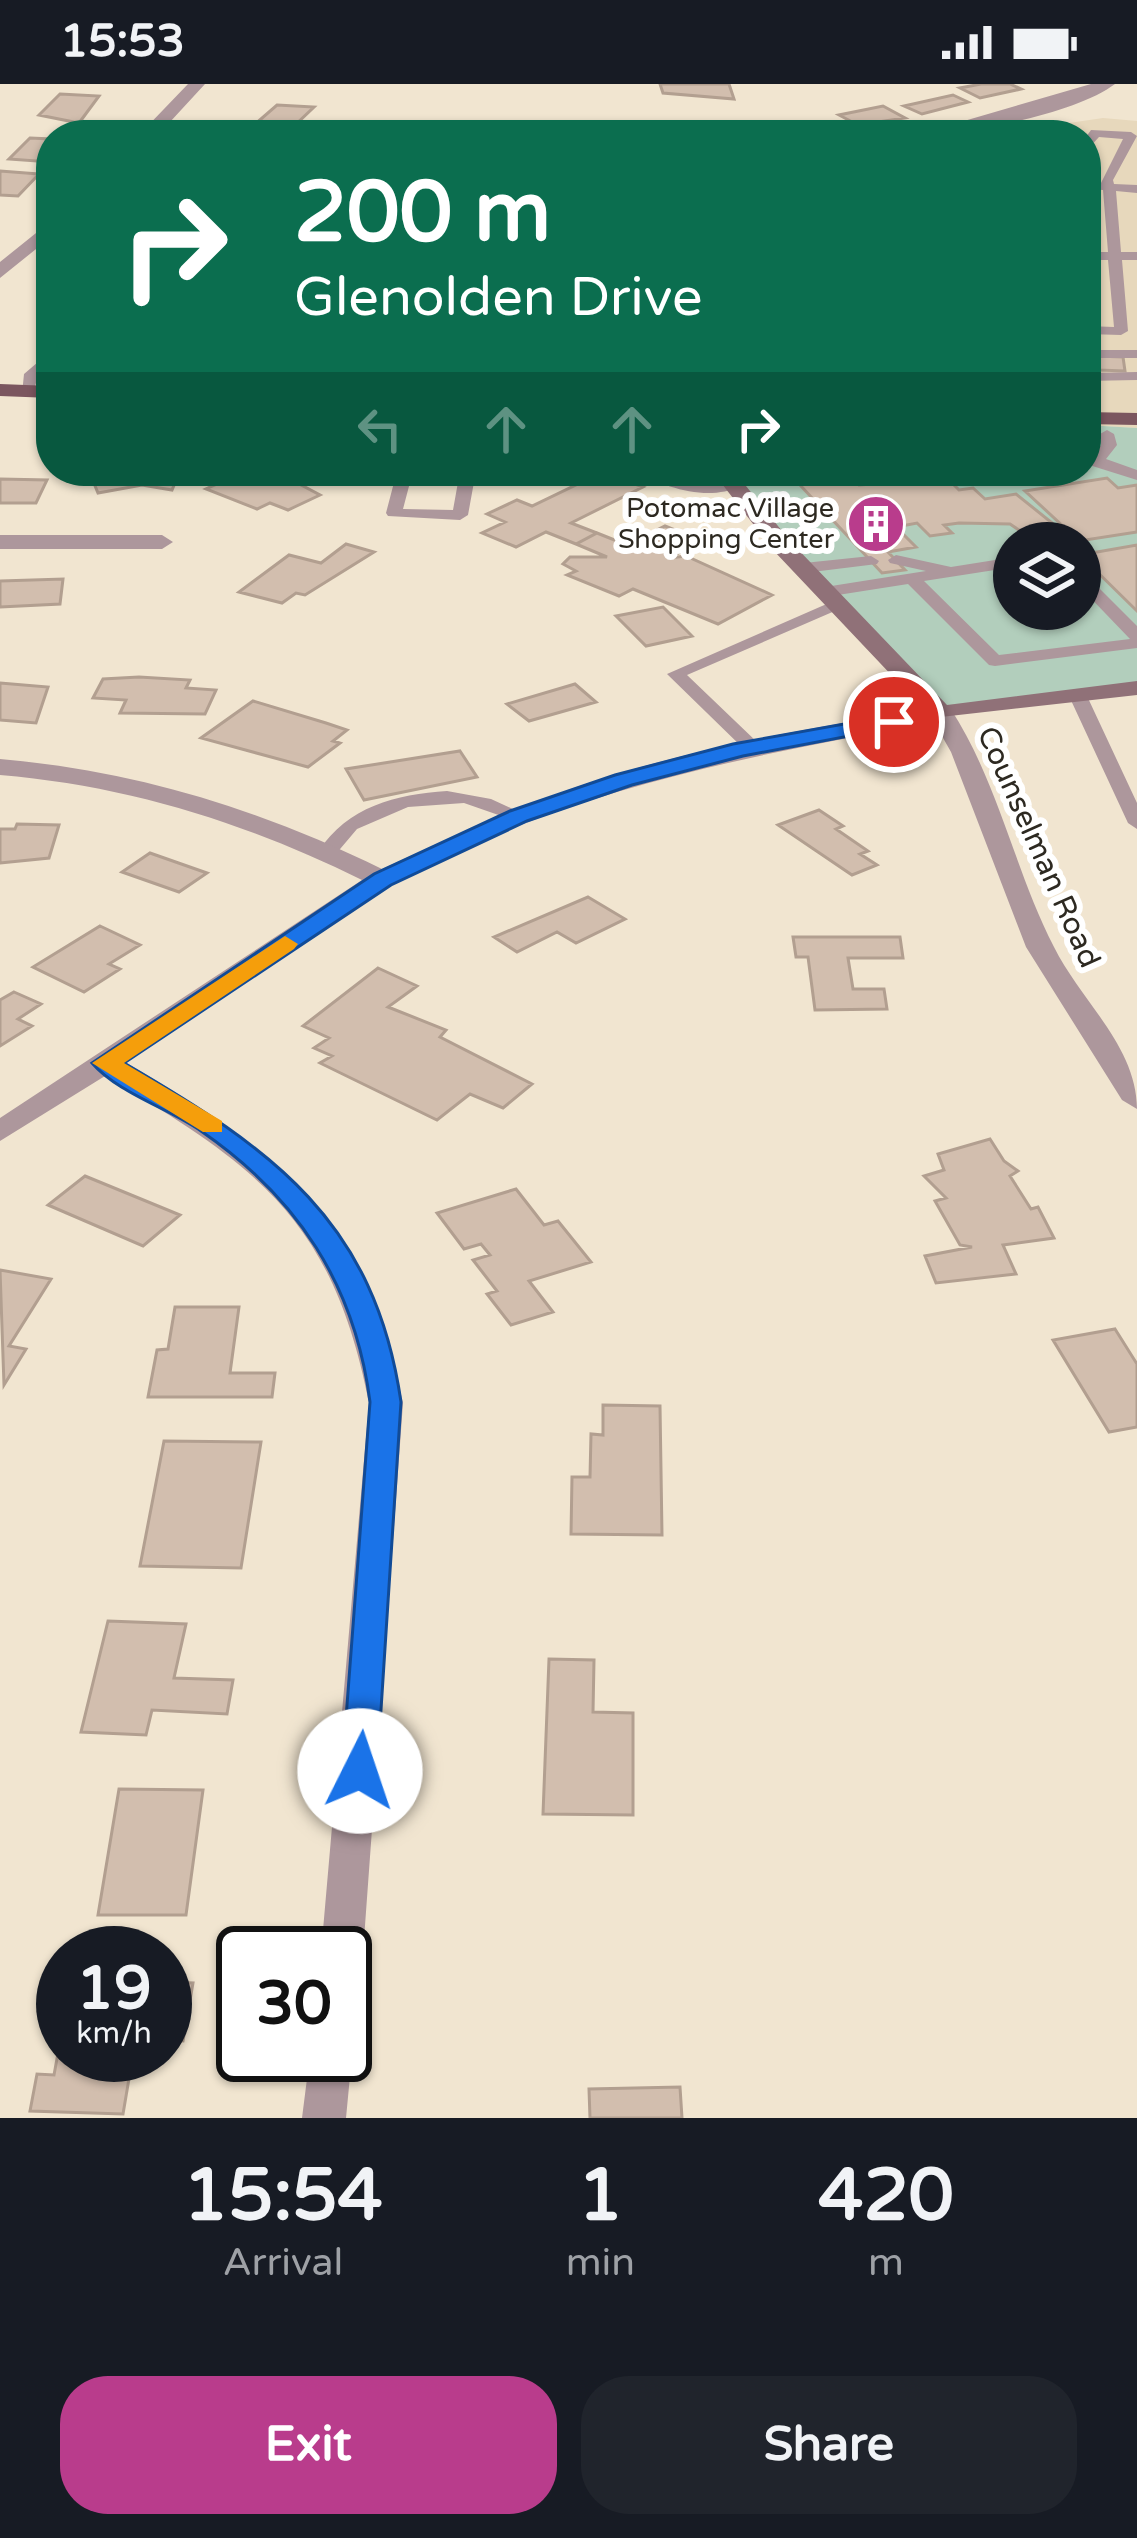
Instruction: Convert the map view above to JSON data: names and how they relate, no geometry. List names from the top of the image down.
{
  "streets": {
    "street": ["Counselman Road"]
  },
  "places": {
    "building": ["Potomac Village Shopping Center"]
  },
  "page": {
    "status": "15:53",
    "turn": ["200 m", "Glenolden Drive"],
    "speed": "19 km/h",
    "limit": "30",
    "eta": [
      "15:54",
      "Arrival",
      "1",
      "min",
      "420",
      "m"
    ],
    "buttons": ["Exit", "Share"]
  }
}
